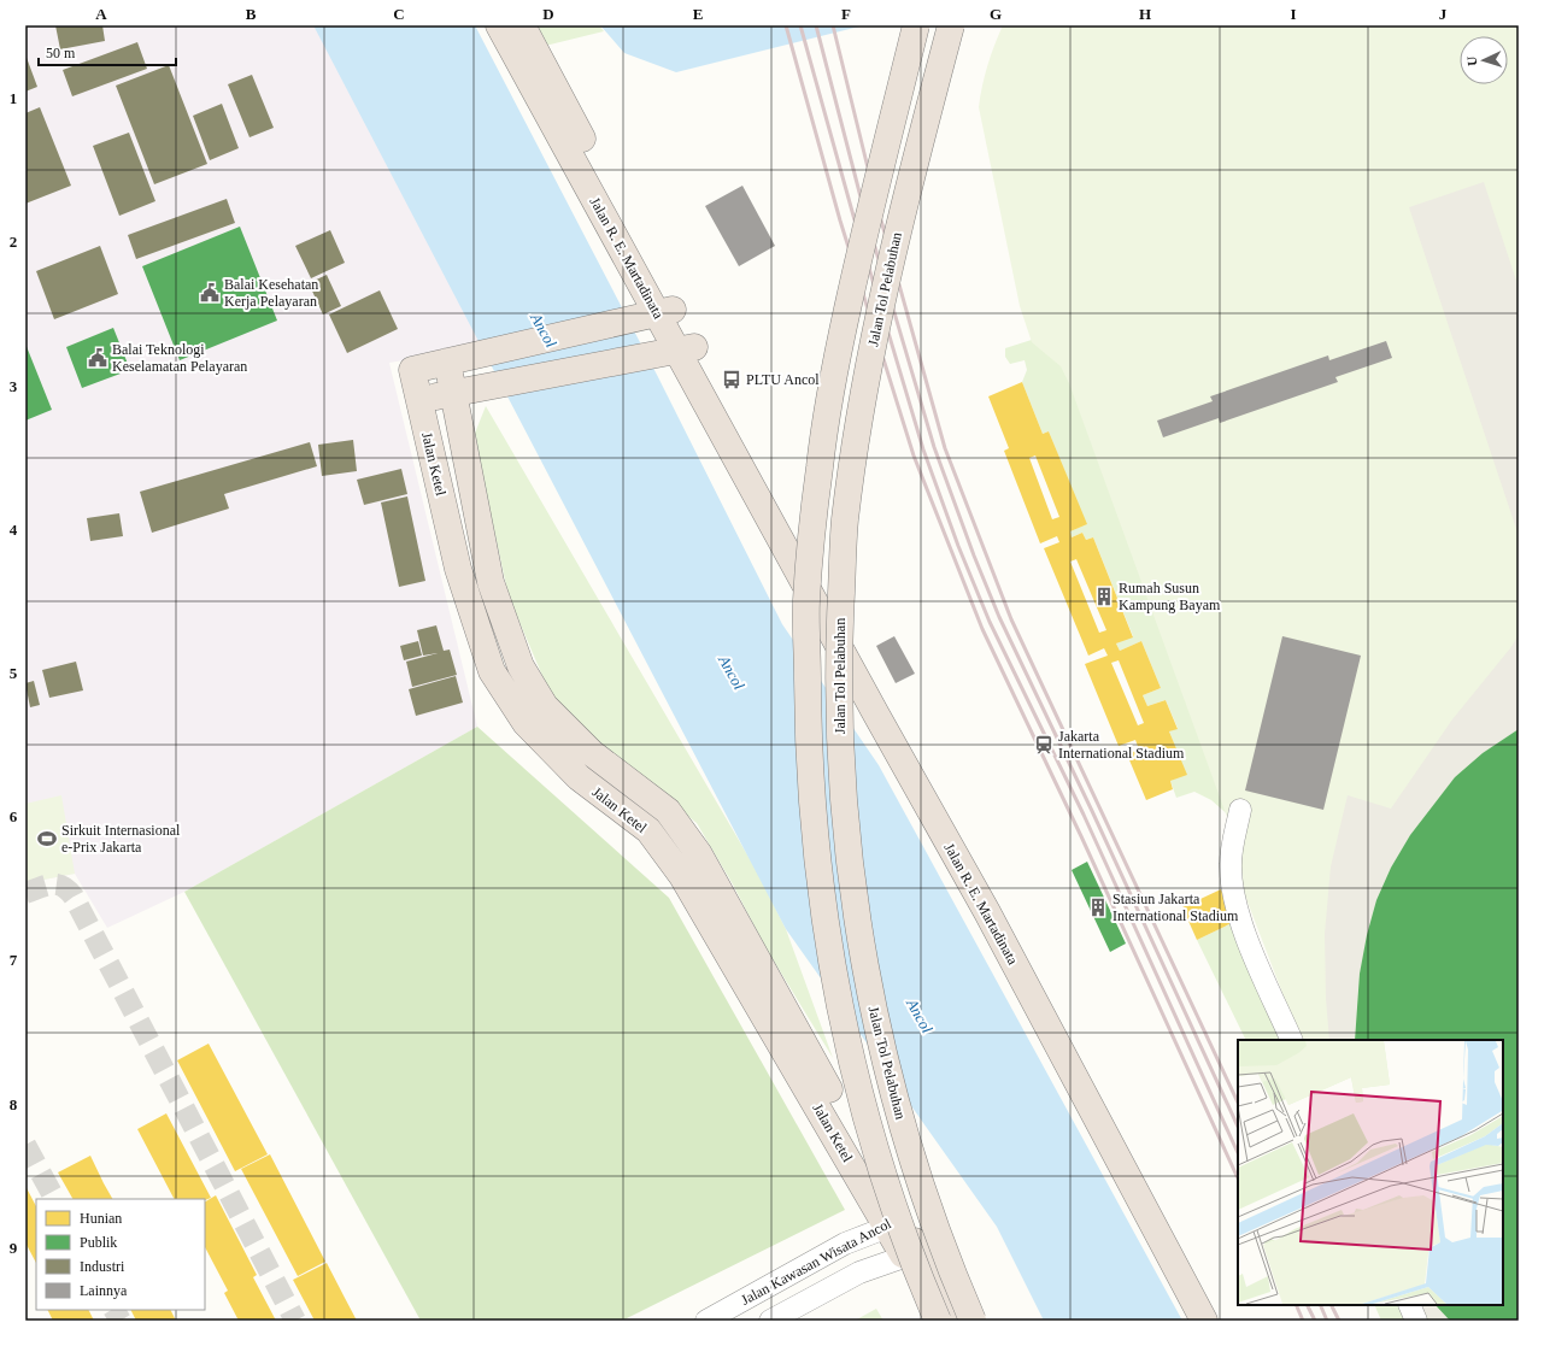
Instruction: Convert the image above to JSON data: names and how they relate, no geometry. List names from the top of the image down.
{
  "streets": {
    "highway": ["Jalan R. E. Martadinata", "Jalan Tol Pelabuhan", "Jalan Ketel"],
    "street": ["Jalan Kawasan Wisata Ancol"]
  },
  "crossings": [
    ["Jalan R. E. Martadinata", "Jalan Ketel"],
    ["Jalan Ketel", "Jalan Kawasan Wisata Ancol"]
  ],
  "water": ["Ancol"],
  "places": {
    "public building": ["Balai Kesehatan Kerja Pelayaran", "Balai Teknologi Keselamatan Pelayaran"],
    "bus stop": ["PLTU Ancol"],
    "building": ["Rumah Susun Kampung Bayam", "Stasiun Jakarta International Stadium"],
    "station": ["Jakarta International Stadium"],
    "sports": ["Sirkuit Internasional e-Prix Jakarta"]
  },
  "legend": [
    "Hunian",
    "Publik",
    "Industri",
    "Lainnya"
  ],
  "scale_bar": "50 m",
  "north": "left",
  "grid": {
    "columns": [
      "A",
      "B",
      "C",
      "D",
      "E",
      "F",
      "G",
      "H",
      "I",
      "J"
    ],
    "rows": [
      "1",
      "2",
      "3",
      "4",
      "5",
      "6",
      "7",
      "8",
      "9"
    ]
  }
}
